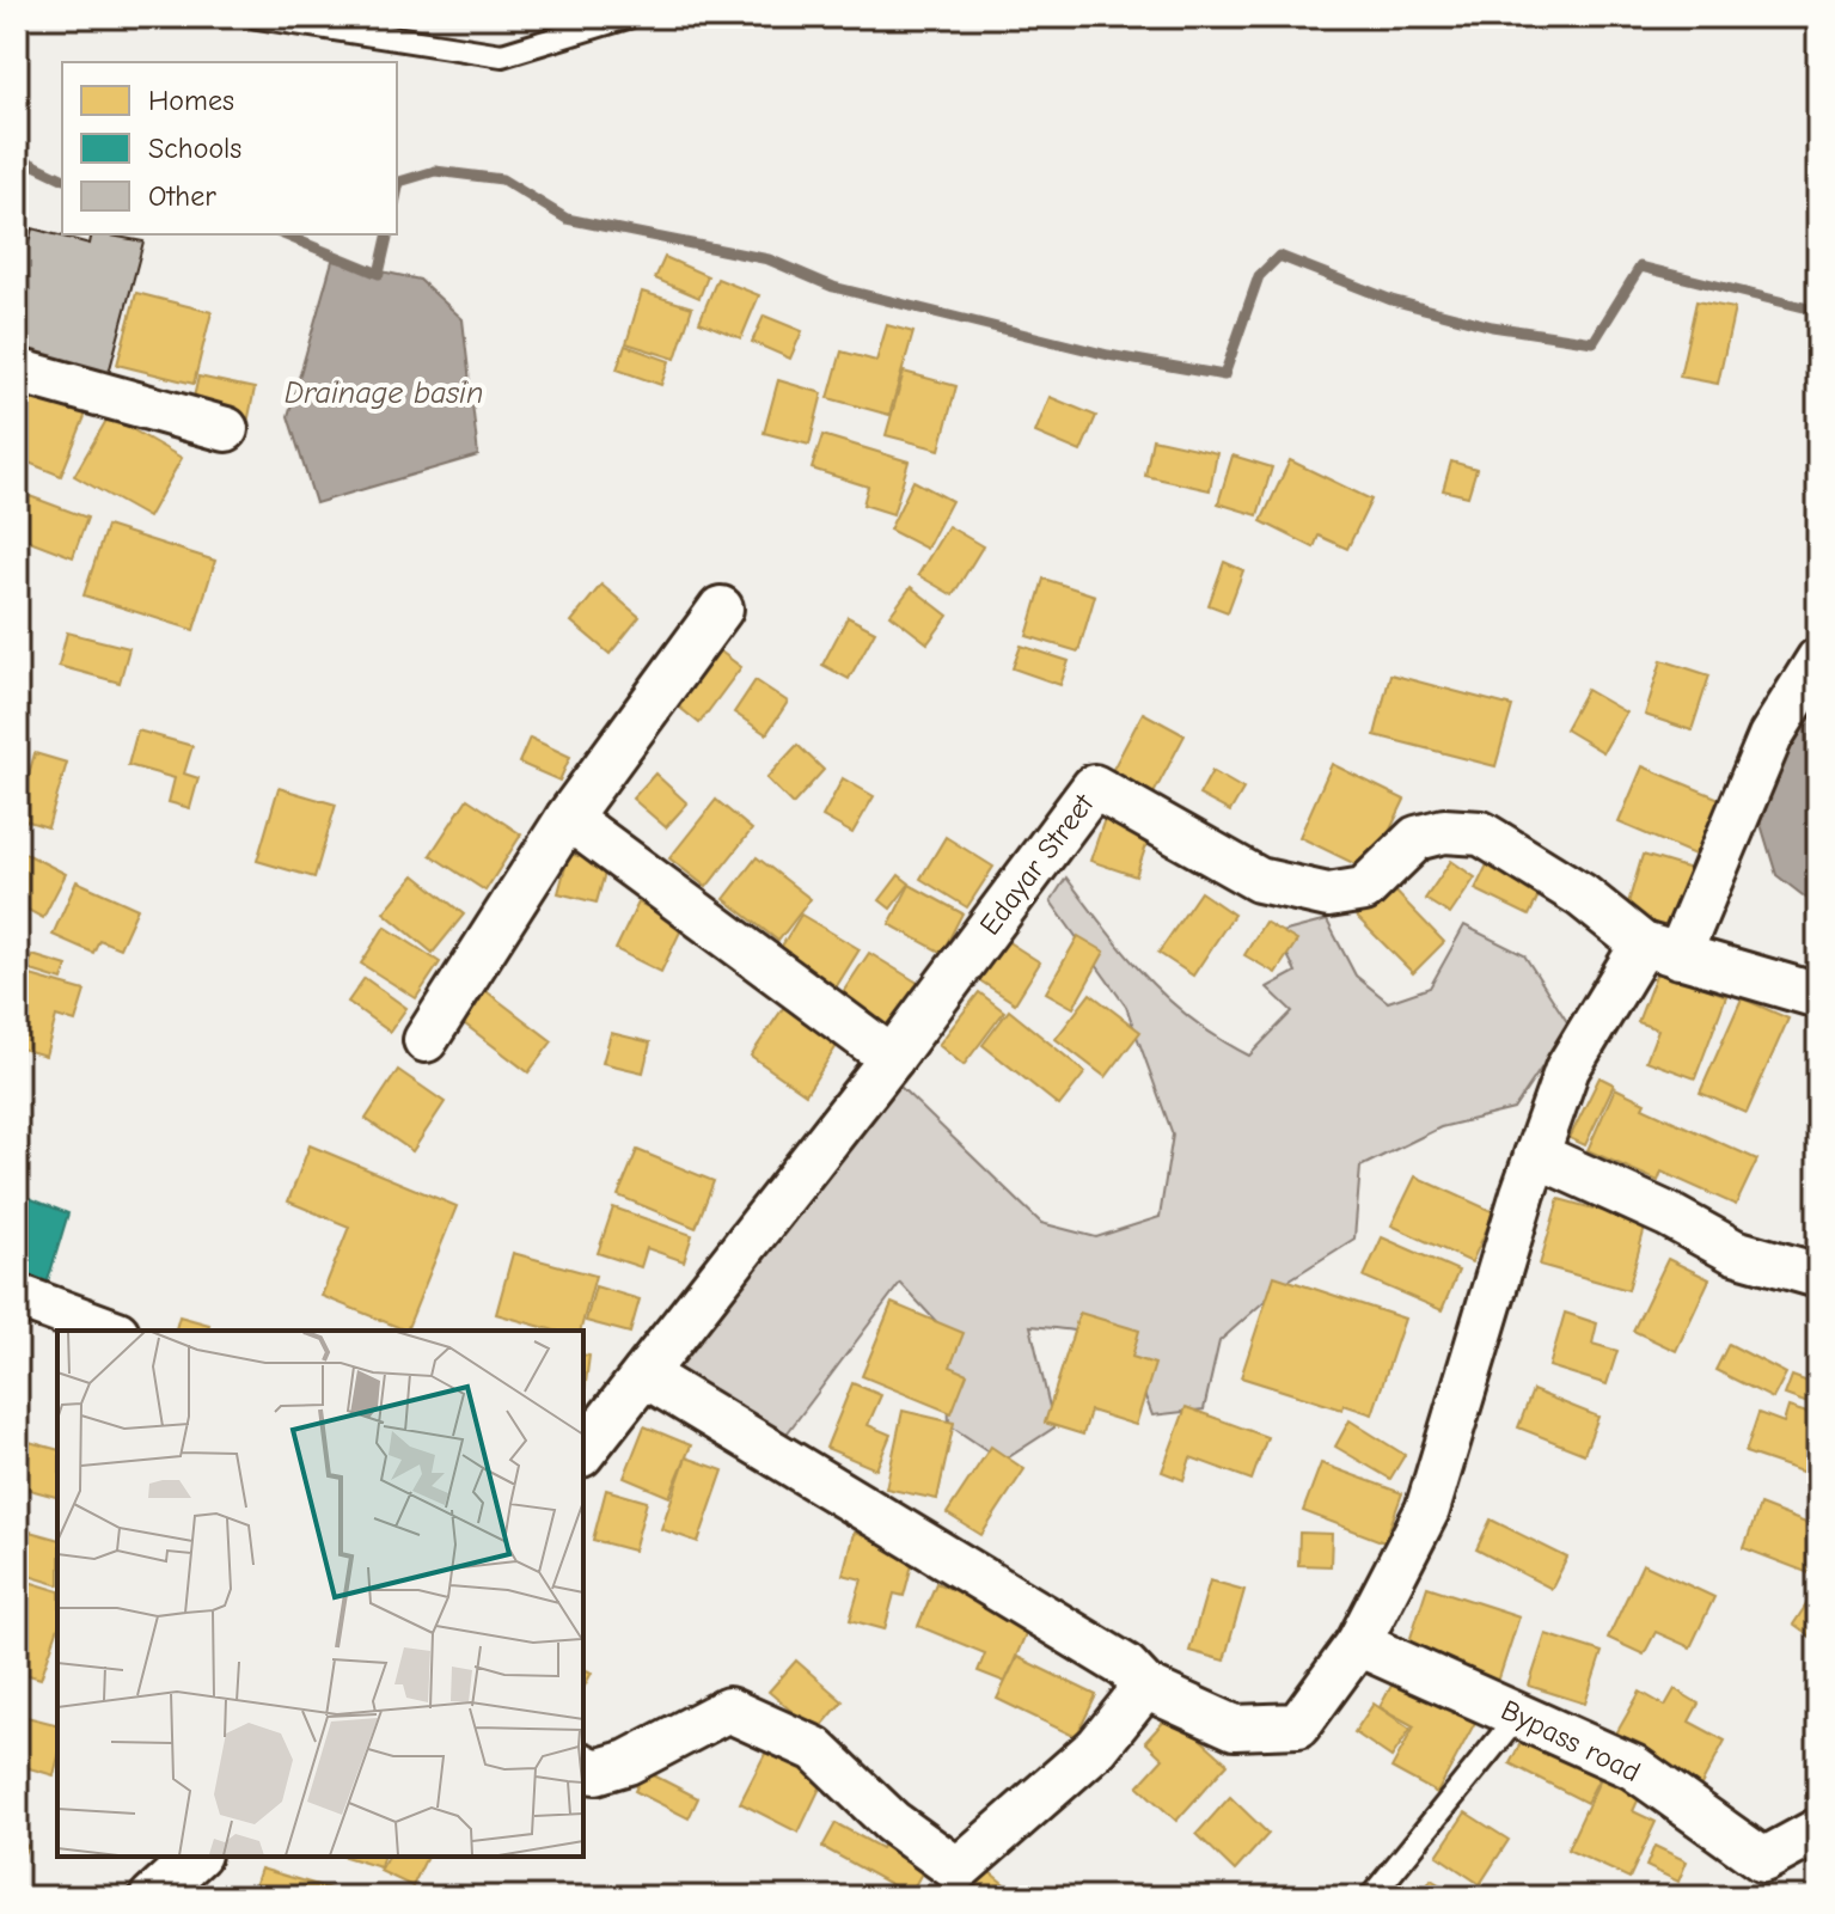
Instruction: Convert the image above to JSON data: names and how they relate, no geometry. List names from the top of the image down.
{
  "streets": {
    "street": ["Edayar Street", "Bypass road"]
  },
  "water": ["Drainage basin"],
  "legend": ["Homes", "Schools", "Other"]
}
